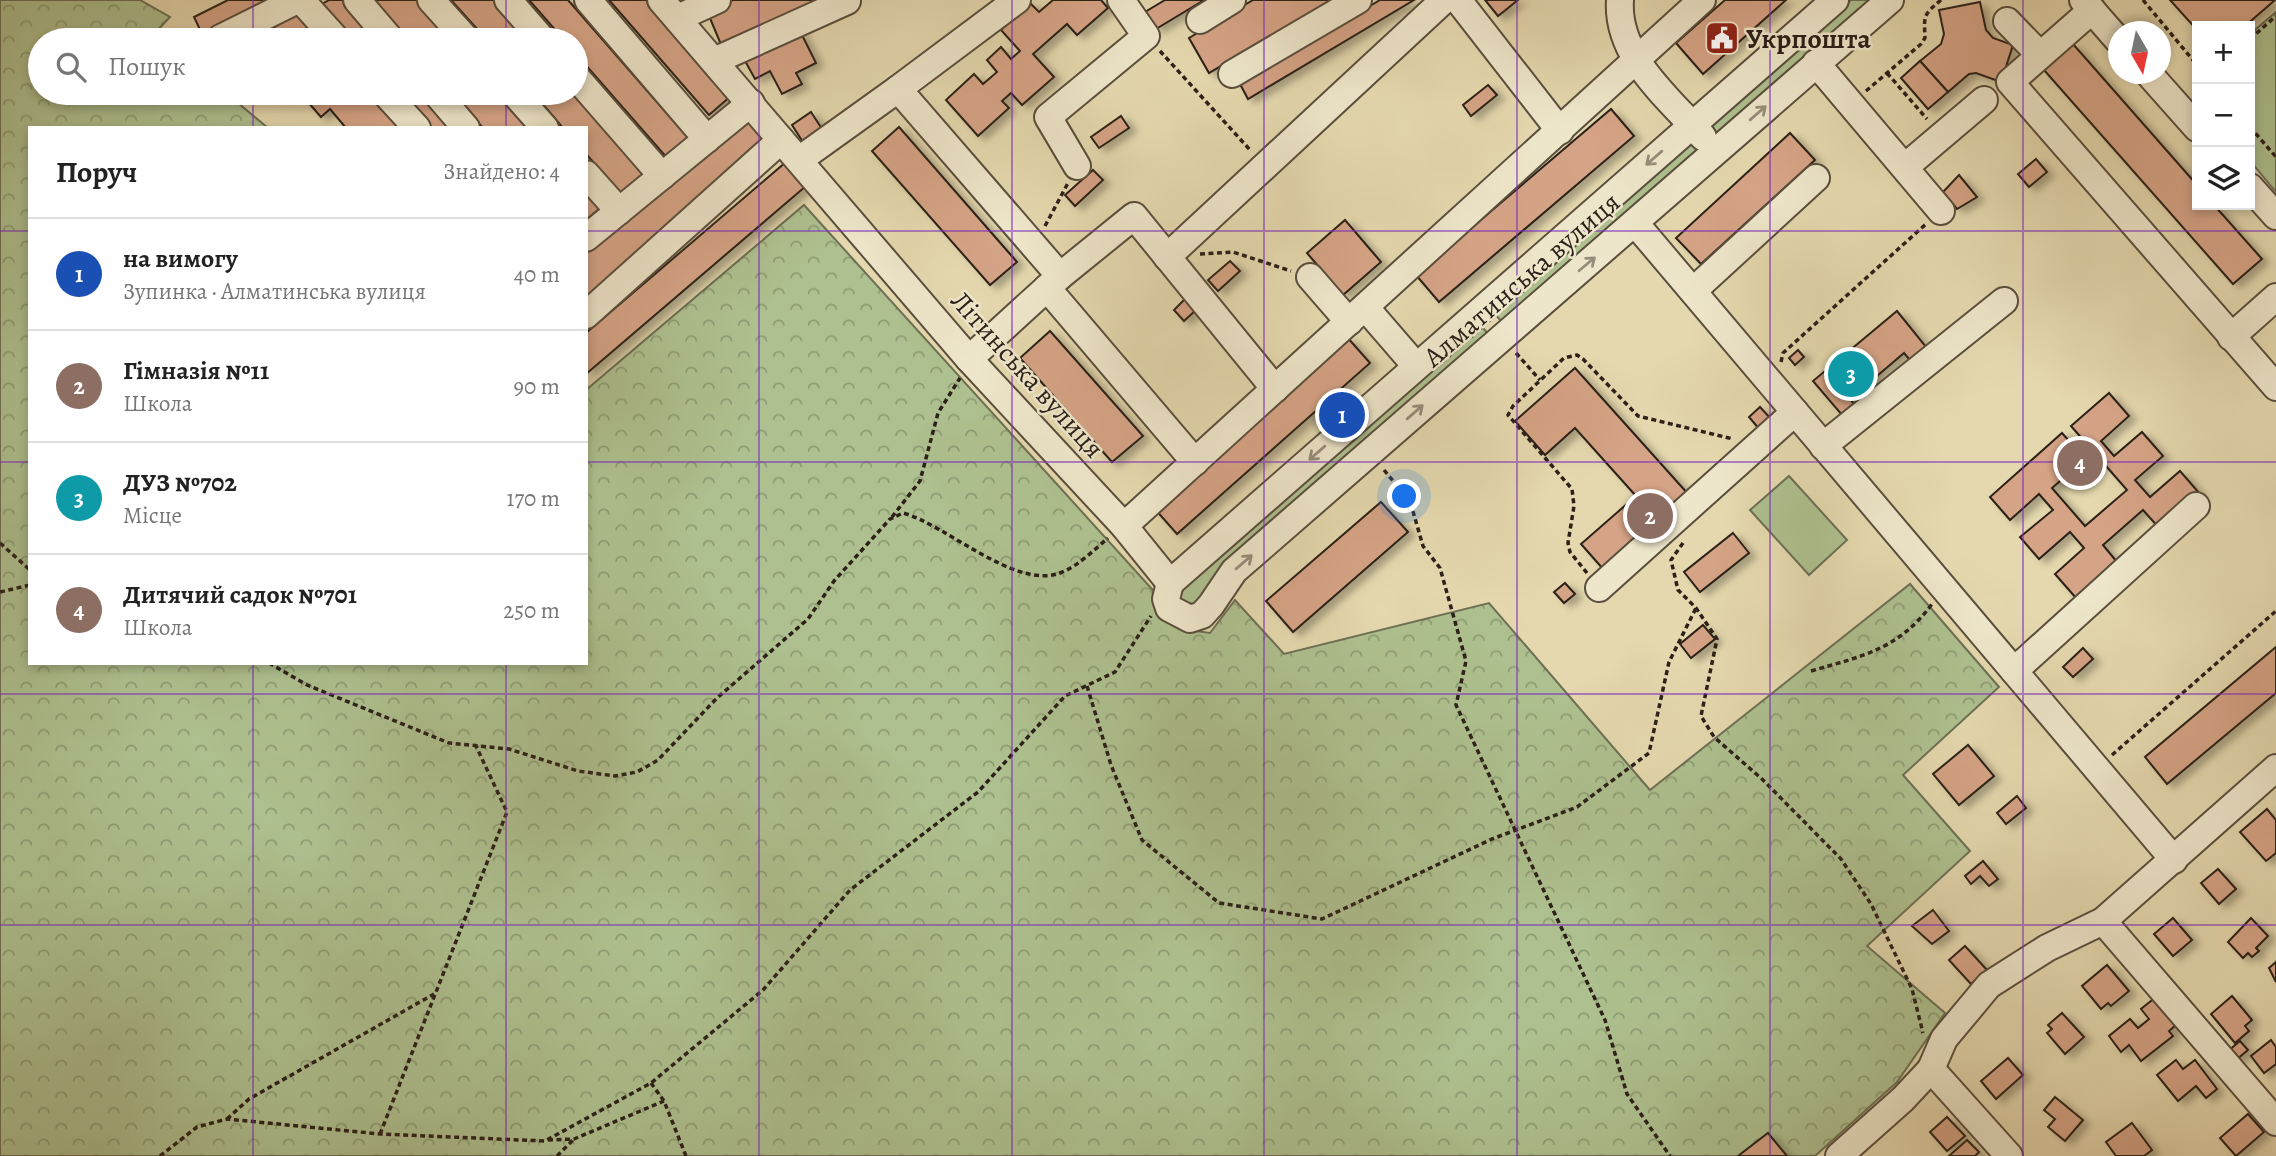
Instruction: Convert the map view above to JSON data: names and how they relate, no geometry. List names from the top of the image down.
{
  "streets": {
    "street": ["Алматинська вулиця", "Літинська вулиця"]
  },
  "crossings": [
    ["Алматинська вулиця", "Літинська вулиця"]
  ],
  "places": {
    "public building": ["Укрпошта"]
  },
  "north": "bottom",
  "page": {
    "map_buttons": ["+", "−"],
    "search": "Пошук",
    "heading": ["Поруч", "Знайдено: 4"],
    "list": [
      {
        "mark": "1",
        "name": "на вимогу",
        "note": "Зупинка · Алматинська вулиця",
        "value": "40 m"
      },
      {
        "mark": "2",
        "name": "Гімназія №11",
        "note": "Школа",
        "value": "90 m"
      },
      {
        "mark": "3",
        "name": "ДУЗ №702",
        "note": "Місце",
        "value": "170 m"
      },
      {
        "mark": "4",
        "name": "Дитячий садок №701",
        "note": "Школа",
        "value": "250 m"
      }
    ],
    "pins": [
      "3",
      "1",
      "4",
      "2"
    ]
  }
}
